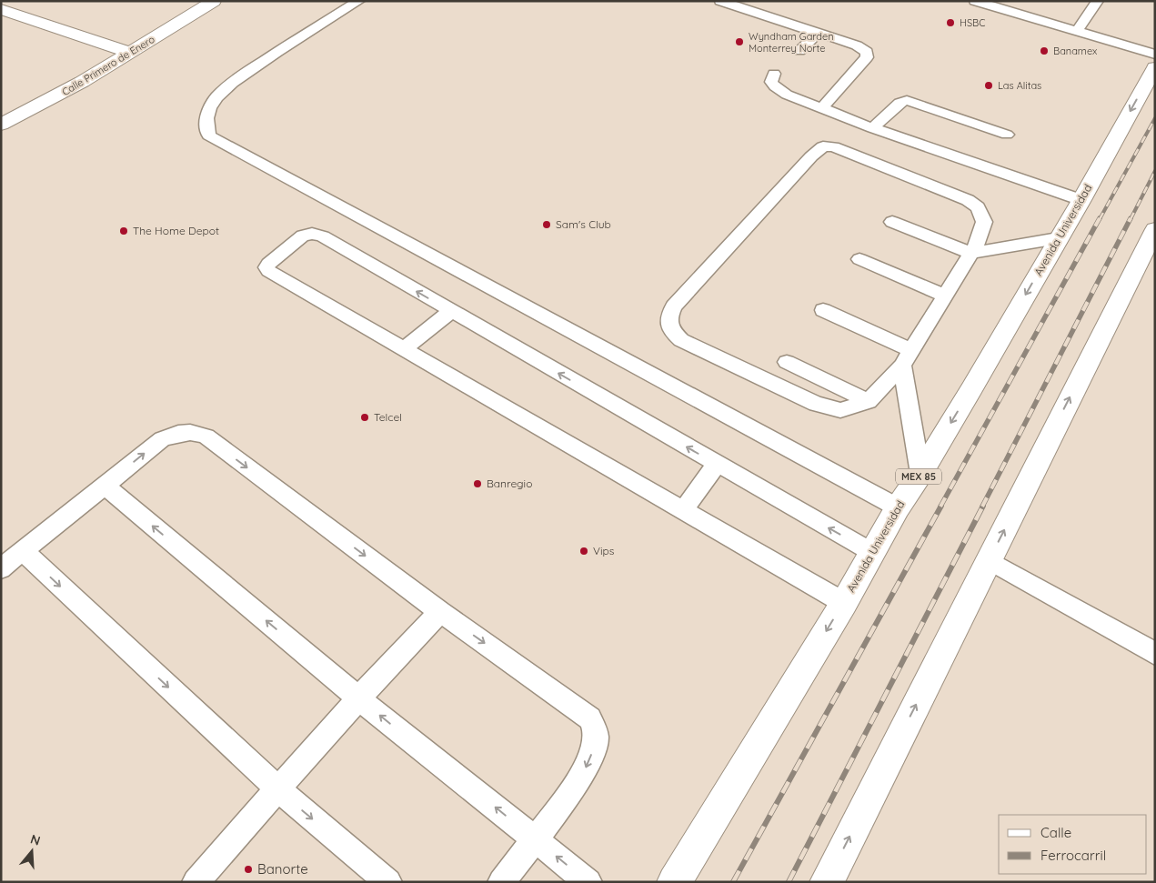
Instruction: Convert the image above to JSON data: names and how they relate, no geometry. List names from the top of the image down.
{
  "streets": {
    "main road": ["Calle Primero de Enero", "Avenida Universidad", "MEX 85"]
  },
  "places": [
    "HSBC",
    "Wyndham Garden Monterrey Norte",
    "Banamex",
    "Las Alitas",
    "Sam's Club",
    "The Home Depot",
    "Telcel",
    "Banregio",
    "Vips",
    "Banorte"
  ],
  "legend": ["Calle", "Ferrocarril"],
  "north": "top"
}
